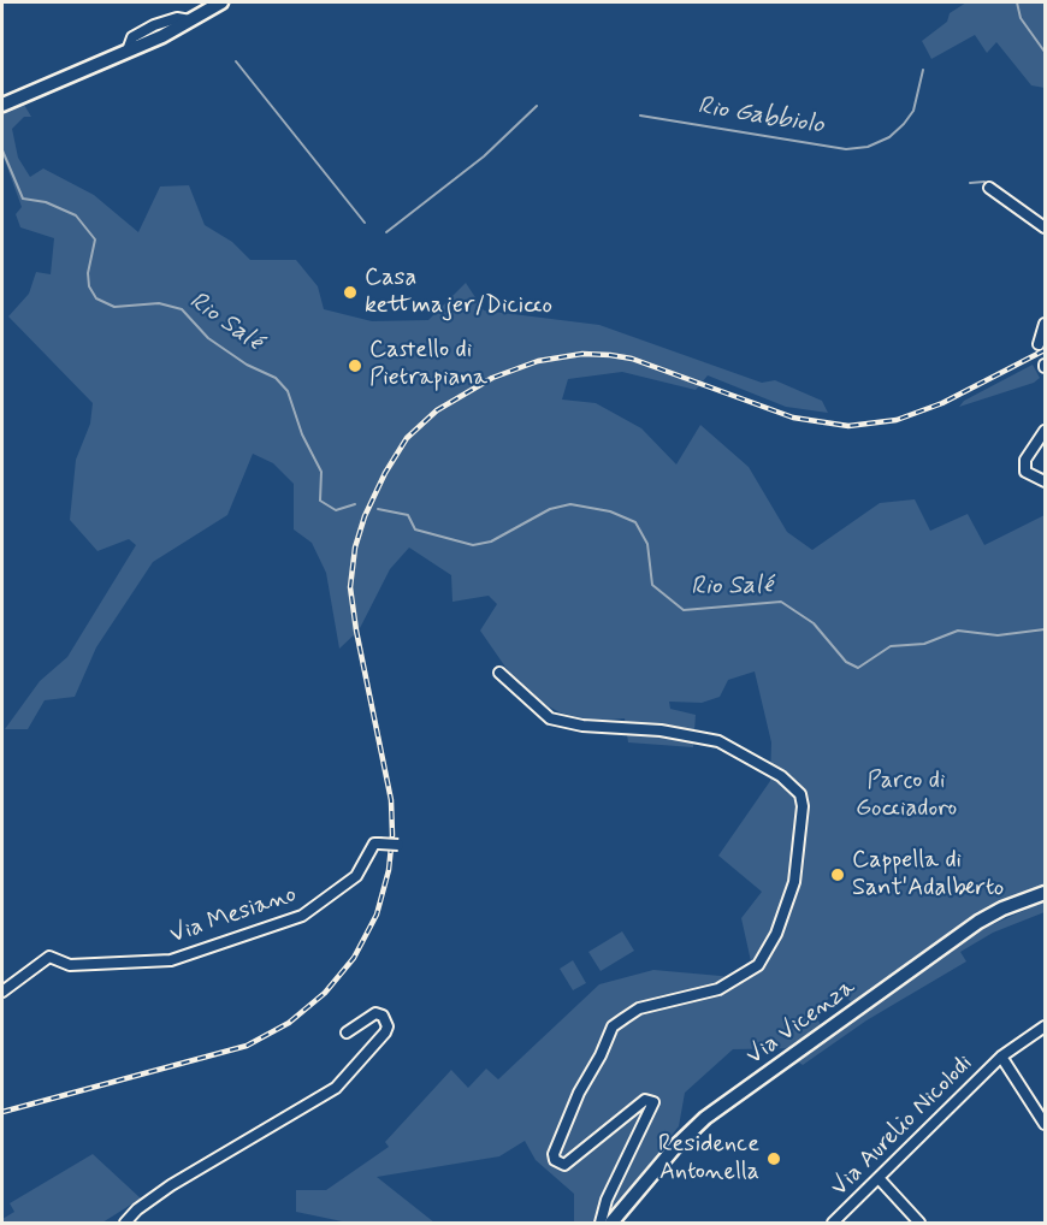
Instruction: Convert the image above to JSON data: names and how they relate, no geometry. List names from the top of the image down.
{
  "streets": {
    "main road": ["Via Vicenza"],
    "street": ["Via Mesiano", "Via Aurelio Nicolodi"]
  },
  "water": ["Rio Gabbiolo", "Rio Salé"],
  "parks": ["Parco di Gocciadoro"],
  "places": [
    "Casa kettmajer/Dicicco",
    "Castello di Pietrapiana",
    "Cappella di Sant'Adalberto",
    "Residence Antonella"
  ]
}
